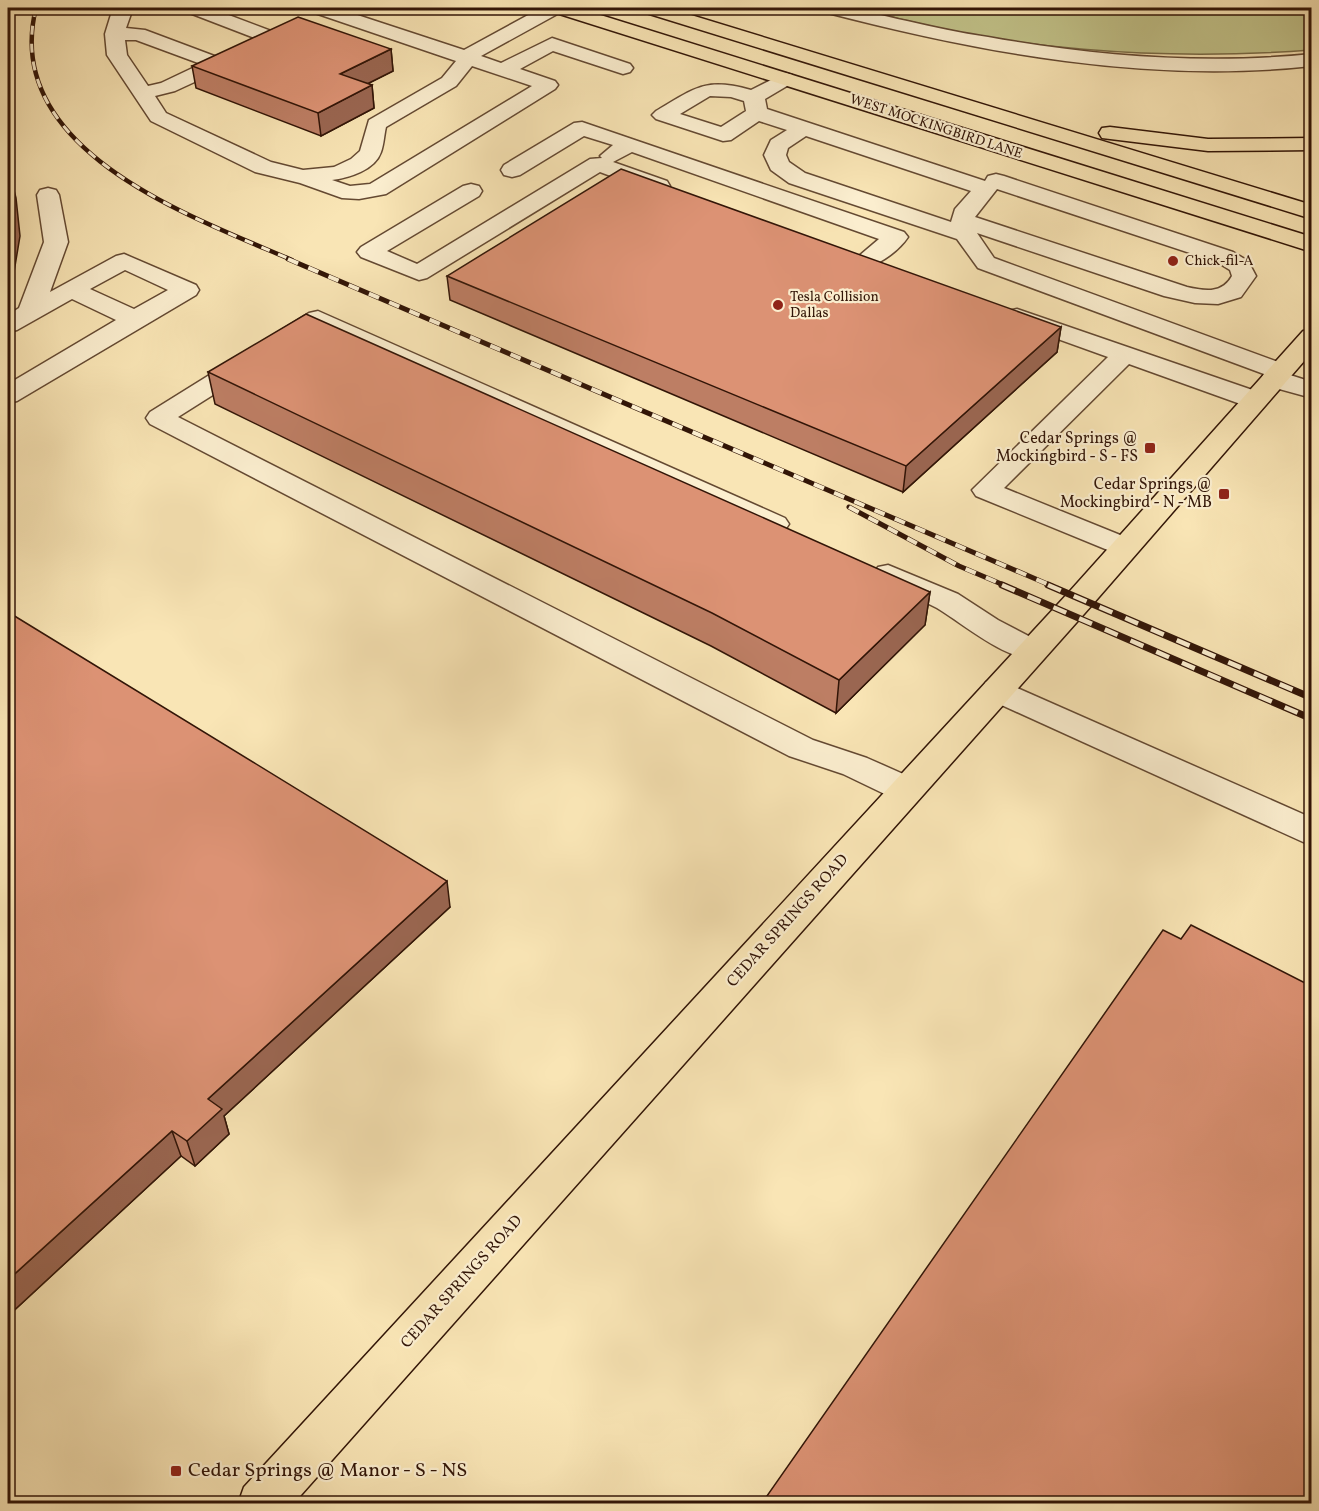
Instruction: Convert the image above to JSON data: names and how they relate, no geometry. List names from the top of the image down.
{
  "streets": {
    "main road": ["WEST MOCKINGBIRD LANE", "CEDAR SPRINGS ROAD"]
  },
  "places": {
    "other": ["Chick-fil-A", "Tesla Collision Dallas"],
    "transit": ["Cedar Springs @ Mockingbird - S - FS", "Cedar Springs @ Mockingbird - N - MB", "Cedar Springs @ Manor - S - NS"]
  }
}
